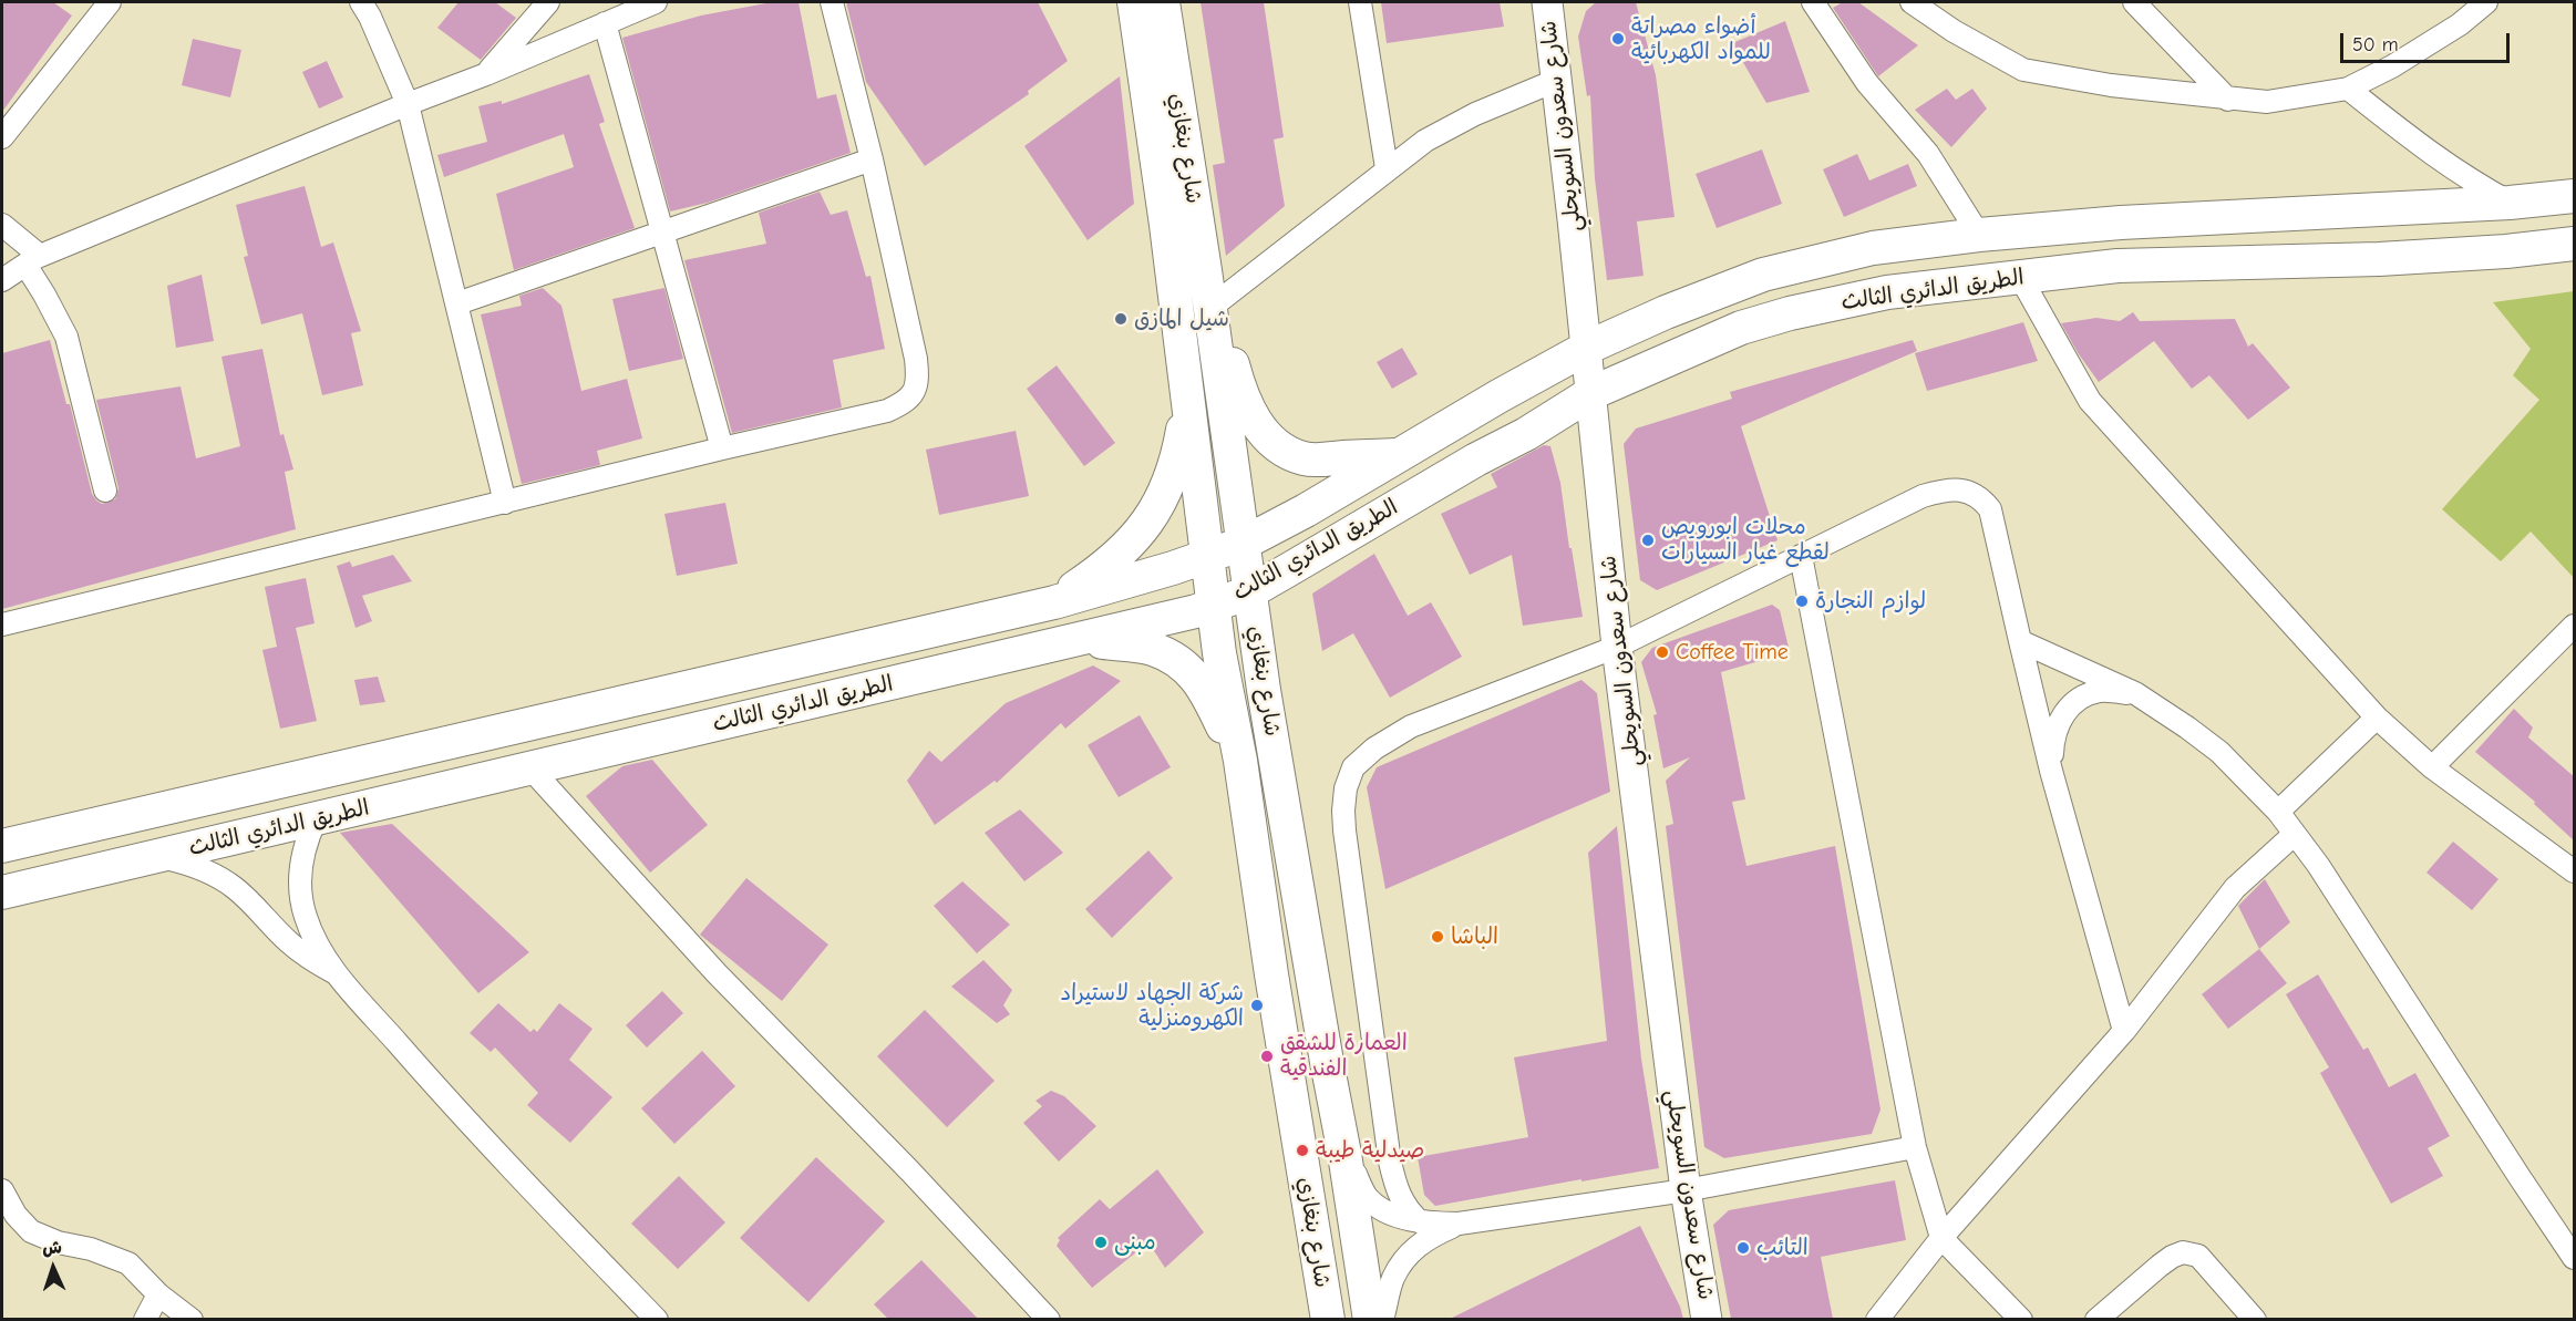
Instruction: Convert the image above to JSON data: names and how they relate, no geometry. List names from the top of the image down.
{
  "streets": {
    "main road": ["شارع سعدون السويحلي", "شارع بنغازي", "الطريق الدائري الثالث"]
  },
  "crossings": [
    ["شارع سعدون السويحلي", "الطريق الدائري الثالث"],
    ["شارع بنغازي", "الطريق الدائري الثالث"]
  ],
  "places": [
    "أضواء مصراتة للمواد الكهربائية",
    "شيل المازق",
    "محلات ابورويص لقطع غيار السيارات",
    "لوازم النجارة",
    "Coffee Time",
    "الباشا",
    "شركة الجهاد لاستيراد الكهرومنزلية",
    "العمارة للشقق الفندقية",
    "صيدلية طيبة",
    "مبنى",
    "التائب"
  ],
  "scale_bar": "50 m",
  "north": "top"
}
